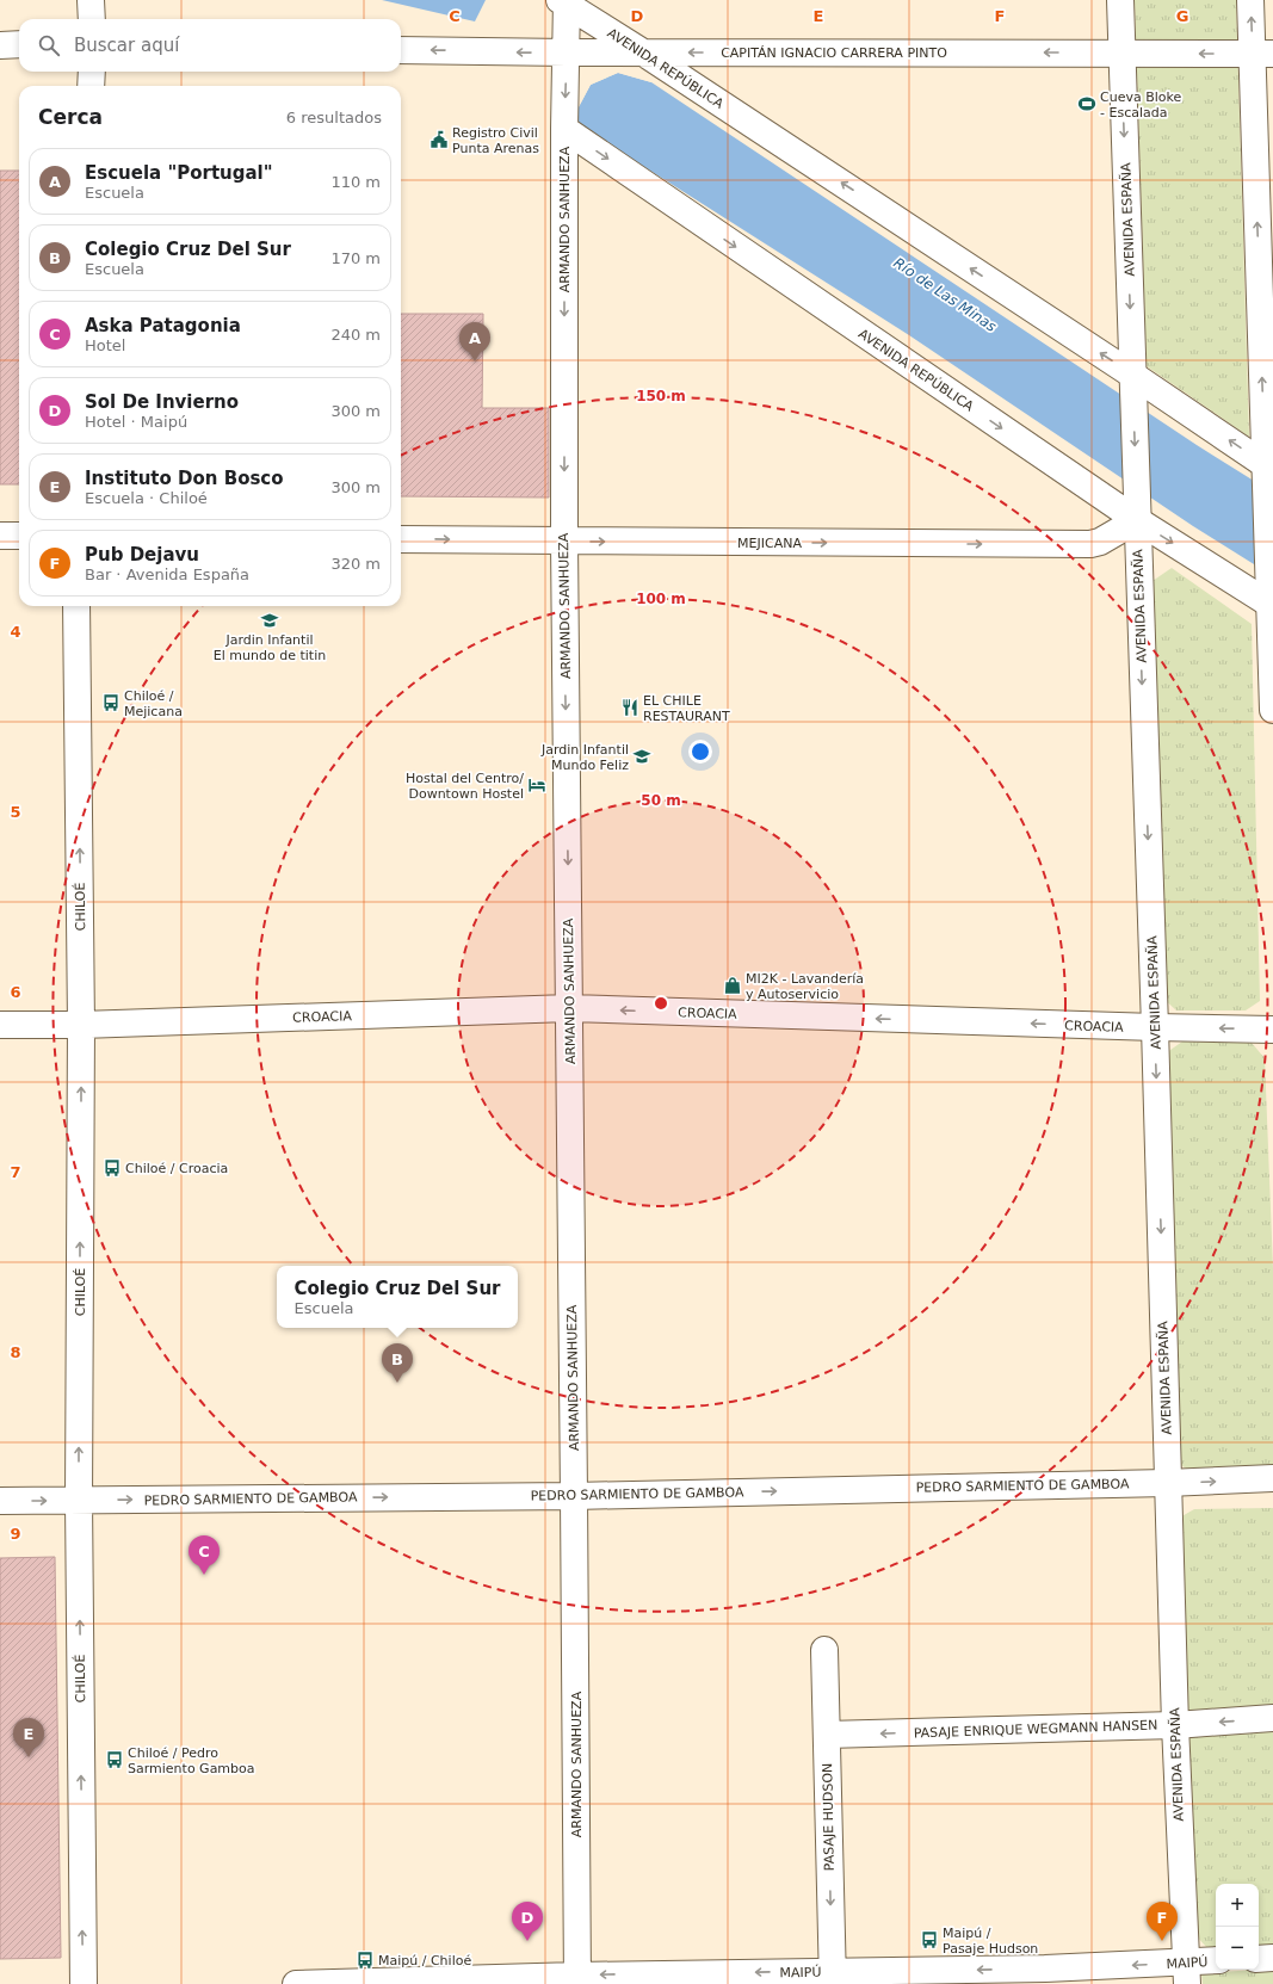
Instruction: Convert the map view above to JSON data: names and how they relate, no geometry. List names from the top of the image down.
{
  "streets": {
    "street": [
      "CAPITÁN IGNACIO CARRERA PINTO",
      "AVENIDA REPÚBLICA",
      "ARMANDO SANHUEZA",
      "AVENIDA ESPAÑA",
      "MEJICANA",
      "CHILOÉ",
      "CROACIA",
      "PEDRO SARMIENTO DE GAMBOA",
      "PASAJE ENRIQUE WEGMANN HANSEN",
      "PASAJE HUDSON",
      "MAIPÚ"
    ]
  },
  "crossings": [
    ["CAPITÁN IGNACIO CARRERA PINTO", "AVENIDA REPÚBLICA"],
    ["CAPITÁN IGNACIO CARRERA PINTO", "ARMANDO SANHUEZA"],
    ["CAPITÁN IGNACIO CARRERA PINTO", "AVENIDA ESPAÑA"],
    ["AVENIDA REPÚBLICA", "ARMANDO SANHUEZA"],
    ["AVENIDA REPÚBLICA", "AVENIDA ESPAÑA"],
    ["AVENIDA REPÚBLICA", "MEJICANA"],
    ["ARMANDO SANHUEZA", "MEJICANA"],
    ["ARMANDO SANHUEZA", "CROACIA"],
    ["ARMANDO SANHUEZA", "PEDRO SARMIENTO DE GAMBOA"],
    ["ARMANDO SANHUEZA", "MAIPÚ"],
    ["AVENIDA ESPAÑA", "MEJICANA"],
    ["AVENIDA ESPAÑA", "CROACIA"],
    ["AVENIDA ESPAÑA", "PEDRO SARMIENTO DE GAMBOA"],
    ["AVENIDA ESPAÑA", "PASAJE ENRIQUE WEGMANN HANSEN"],
    ["AVENIDA ESPAÑA", "MAIPÚ"],
    ["CHILOÉ", "CROACIA"],
    ["CHILOÉ", "PEDRO SARMIENTO DE GAMBOA"],
    ["PASAJE ENRIQUE WEGMANN HANSEN", "PASAJE HUDSON"],
    ["PASAJE HUDSON", "MAIPÚ"]
  ],
  "one_way": [
    "CAPITÁN IGNACIO CARRERA PINTO",
    "ARMANDO SANHUEZA",
    "MEJICANA",
    "CHILOÉ",
    "CROACIA",
    "PEDRO SARMIENTO DE GAMBOA",
    "PASAJE ENRIQUE WEGMANN HANSEN",
    "PASAJE HUDSON",
    "MAIPÚ"
  ],
  "water": ["Río de Las Minas"],
  "places": {
    "sports": ["Cueva Bloke - Escalada"],
    "public building": ["Registro Civil Punta Arenas"],
    "school or university": ["Jardin Infantil El mundo de titin", "Jardin Infantil Mundo Feliz"],
    "bus stop": [
      "Chiloé / Mejicana",
      "Chiloé / Croacia",
      "Chiloé / Pedro Sarmiento Gamboa",
      "Maipú / Pasaje Hudson",
      "Maipú / Chiloé"
    ],
    "restaurant": ["EL CHILE RESTAURANT"],
    "hotel": ["Hostal del Centro/ Downtown Hostel"],
    "shop": ["MI2K - Lavandería y Autoservicio"]
  },
  "page": {
    "search": "Buscar aquí",
    "heading": ["Cerca", "6 resultados"],
    "list": [
      {
        "mark": "A",
        "name": "Escuela \"Portugal\"",
        "note": "Escuela",
        "value": "110 m"
      },
      {
        "mark": "B",
        "name": "Colegio Cruz Del Sur",
        "note": "Escuela",
        "value": "170 m"
      },
      {
        "mark": "C",
        "name": "Aska Patagonia",
        "note": "Hotel",
        "value": "240 m"
      },
      {
        "mark": "D",
        "name": "Sol De Invierno",
        "note": "Hotel · Maipú",
        "value": "300 m"
      },
      {
        "mark": "E",
        "name": "Instituto Don Bosco",
        "note": "Escuela · Chiloé",
        "value": "300 m"
      },
      {
        "mark": "F",
        "name": "Pub Dejavu",
        "note": "Bar · Avenida España",
        "value": "320 m"
      }
    ],
    "pins": [
      "A",
      "B",
      "C",
      "E",
      "D",
      "F"
    ],
    "popup": ["Colegio Cruz Del Sur", "Escuela"],
    "map_buttons": ["+", "−"]
  },
  "grid": {
    "columns": [
      "C",
      "D",
      "E",
      "F",
      "G"
    ],
    "rows": [
      "4",
      "5",
      "6",
      "7",
      "8",
      "9"
    ]
  },
  "rings": ["150 m", "100 m", "50 m"]
}
